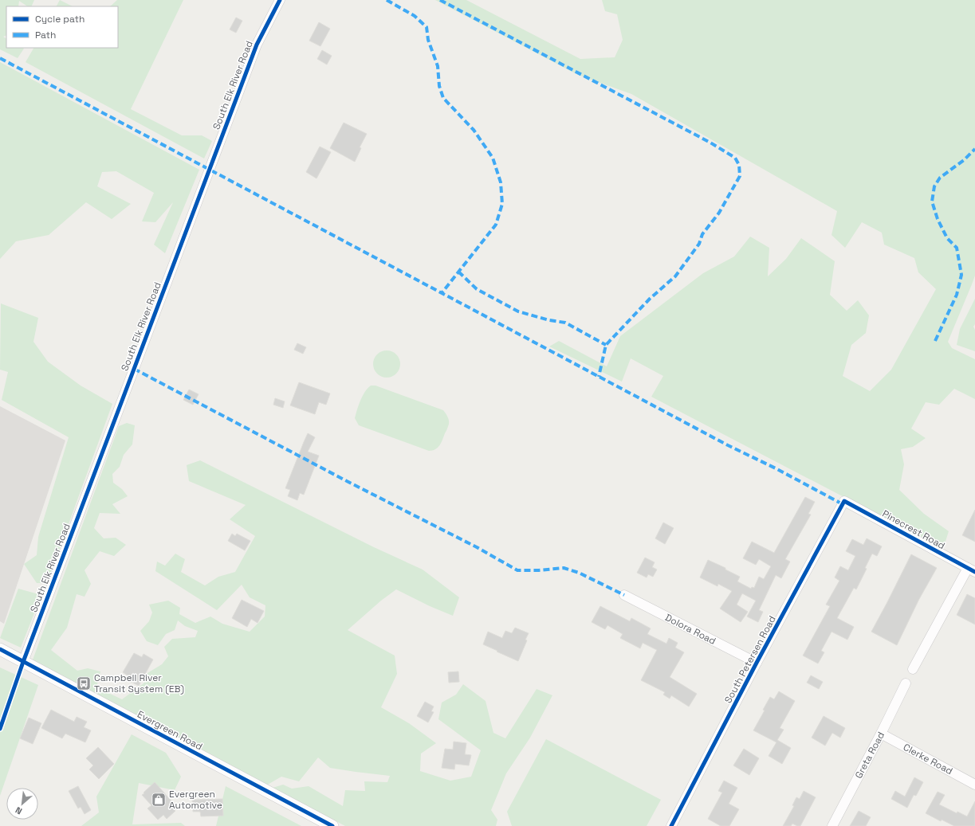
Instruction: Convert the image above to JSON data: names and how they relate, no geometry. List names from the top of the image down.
{
  "streets": {
    "street": [
      "South Elk River Road",
      "Pinecrest Road",
      "Dolora Road",
      "South Petersen Road",
      "Evergreen Road",
      "Greta Road",
      "Clerke Road"
    ]
  },
  "crossings": [
    ["South Elk River Road", "Evergreen Road"],
    ["Pinecrest Road", "South Petersen Road"],
    ["Dolora Road", "South Petersen Road"],
    ["Greta Road", "Clerke Road"]
  ],
  "places": {
    "bus stop": ["Campbell River Transit System (EB)"],
    "shop": ["Evergreen Automotive"]
  },
  "legend": ["Cycle path", "Path"],
  "north": "bottom left"
}
